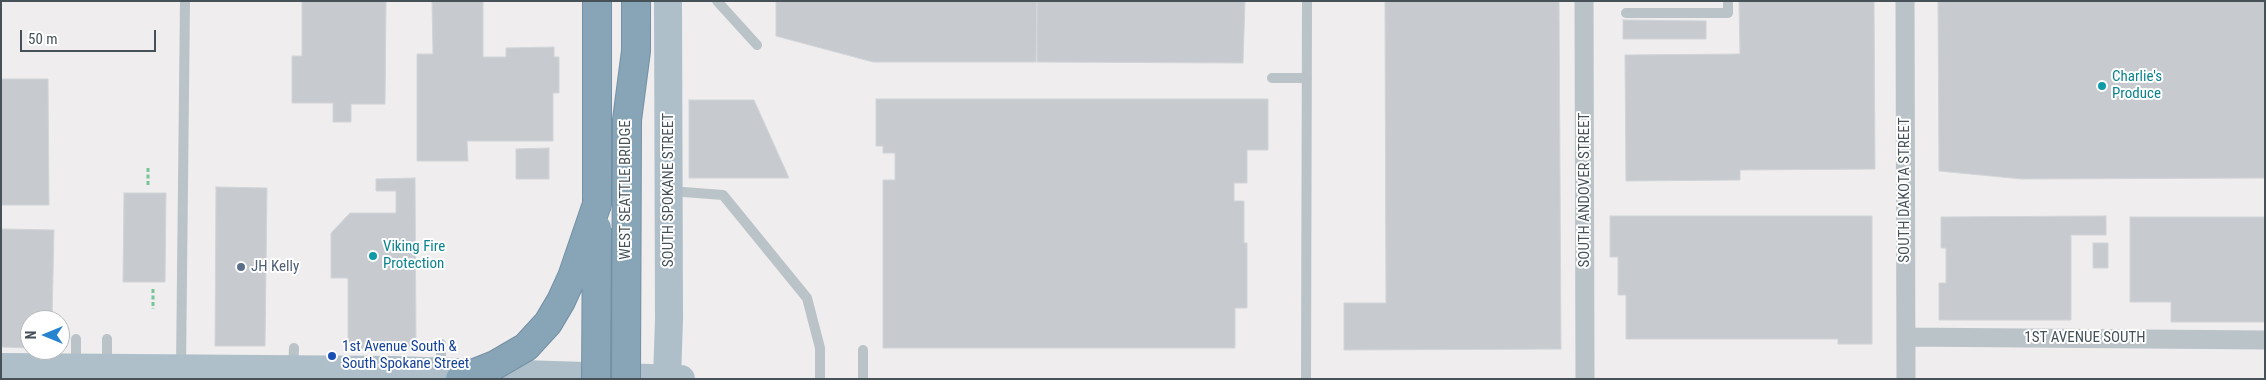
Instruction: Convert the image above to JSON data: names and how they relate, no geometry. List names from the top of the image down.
{
  "streets": {
    "highway": ["WEST SEATTLE BRIDGE"],
    "main road": ["SOUTH SPOKANE STREET"],
    "street": ["SOUTH ANDOVER STREET", "SOUTH DAKOTA STREET", "1ST AVENUE SOUTH"]
  },
  "crossings": [
    ["SOUTH DAKOTA STREET", "1ST AVENUE SOUTH"]
  ],
  "places": [
    "Charlie's Produce",
    "Viking Fire Protection",
    "JH Kelly",
    "1st Avenue South & South Spokane Street"
  ],
  "scale_bar": "50 m",
  "north": "left"
}
